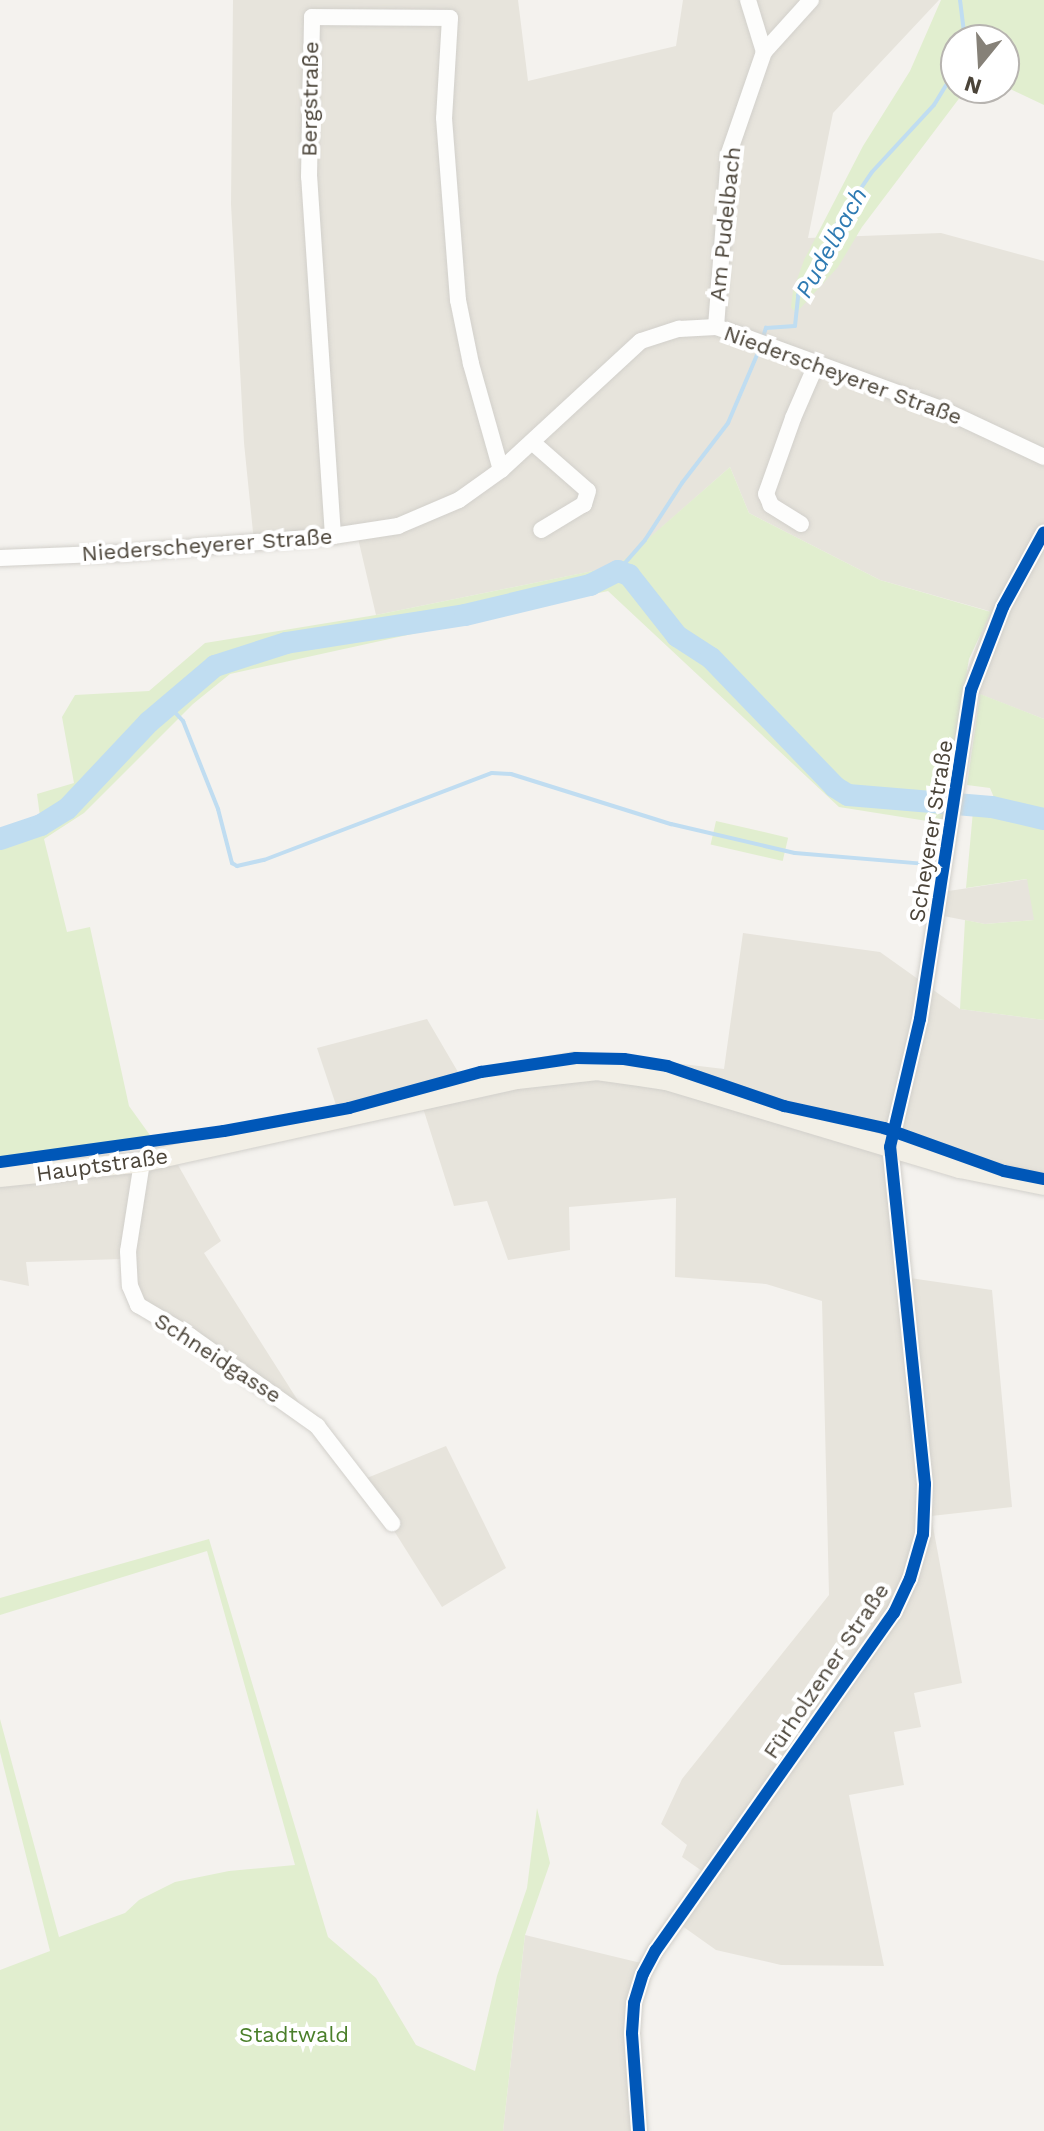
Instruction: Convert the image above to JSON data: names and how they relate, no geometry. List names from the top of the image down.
{
  "streets": {
    "main road": ["Hauptstraße"],
    "street": [
      "Bergstraße",
      "Am Pudelbach",
      "Niederscheyerer Straße",
      "Scheyerer Straße",
      "Schneidgasse",
      "Fürholzener Straße"
    ]
  },
  "crossings": [
    ["Bergstraße", "Niederscheyerer Straße"],
    ["Am Pudelbach", "Niederscheyerer Straße"],
    ["Scheyerer Straße", "Hauptstraße"],
    ["Scheyerer Straße", "Fürholzener Straße"],
    ["Hauptstraße", "Schneidgasse"],
    ["Hauptstraße", "Fürholzener Straße"]
  ],
  "water": ["Pudelbach"],
  "parks": ["Stadtwald"],
  "north": "bottom"
}
